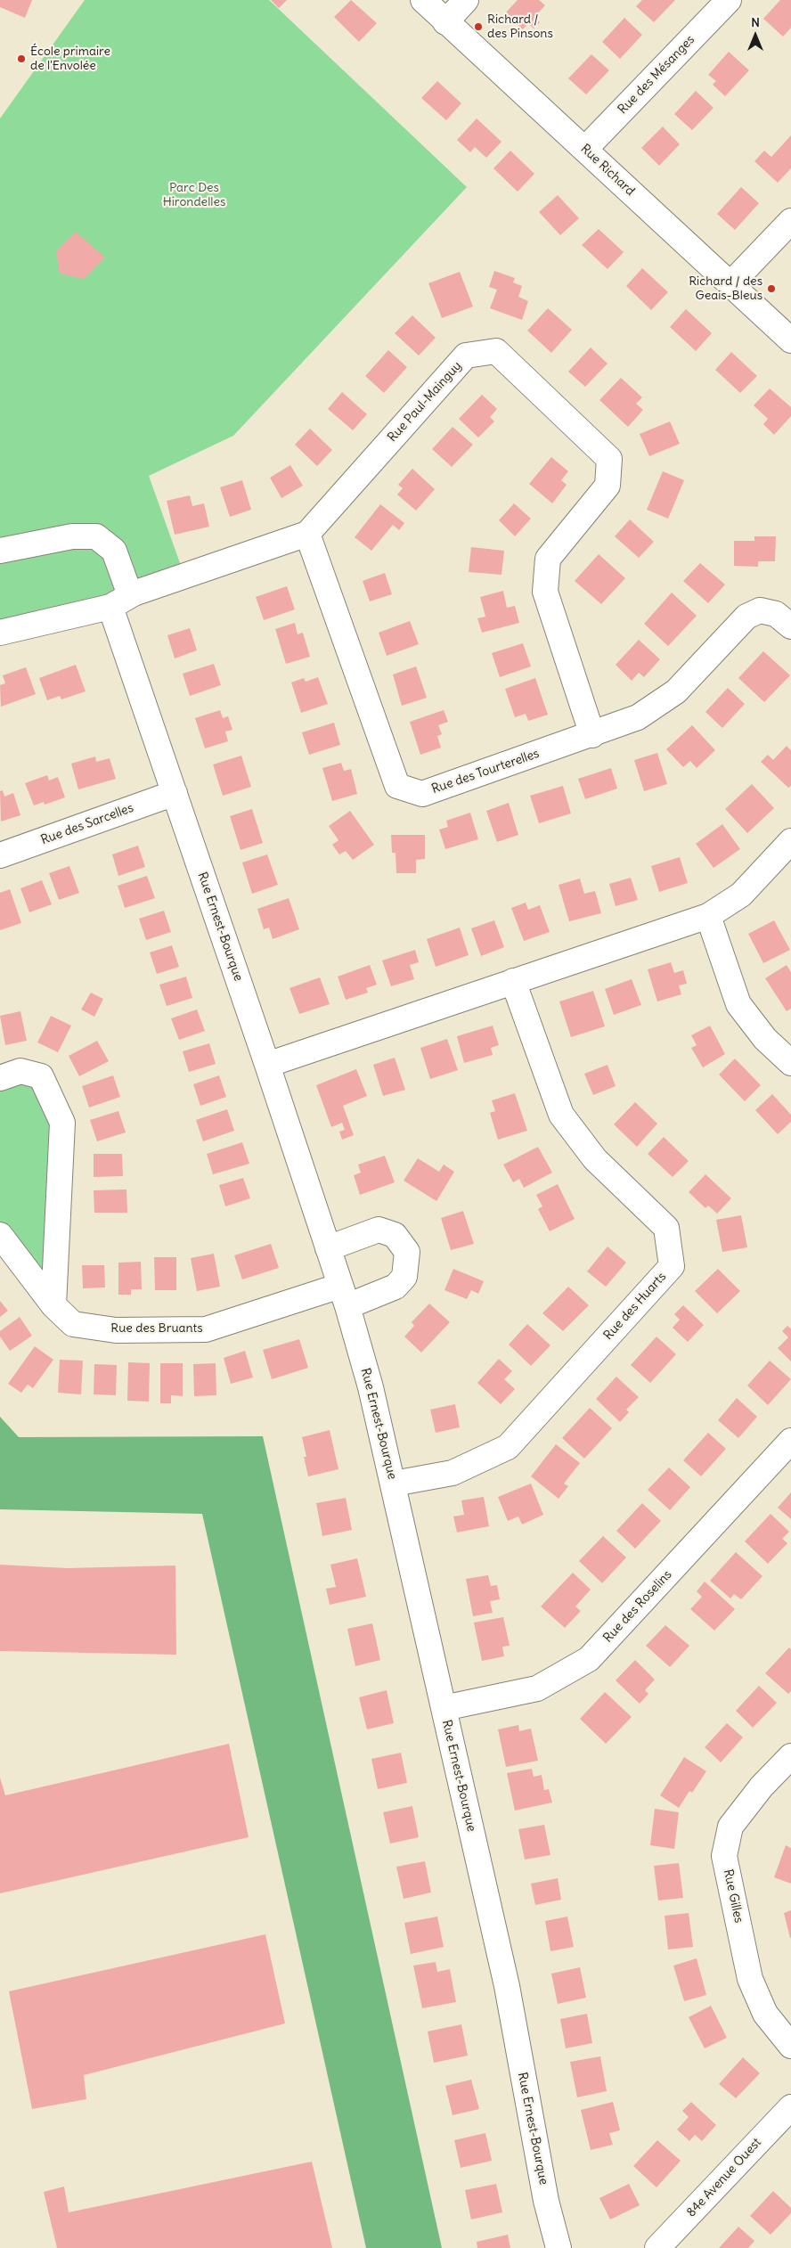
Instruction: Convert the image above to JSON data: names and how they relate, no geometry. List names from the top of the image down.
{
  "streets": {
    "street": [
      "Rue des Mésanges",
      "Rue Richard",
      "Rue Paul-Mainguy",
      "Rue des Tourterelles",
      "Rue des Sarcelles",
      "Rue Ernest-Bourque",
      "Rue des Huarts",
      "Rue des Bruants",
      "Rue des Roselins",
      "Rue Gilles",
      "84e Avenue Ouest"
    ]
  },
  "crossings": [
    ["Rue des Mésanges", "Rue Richard"],
    ["Rue Paul-Mainguy", "Rue des Tourterelles"],
    ["Rue Paul-Mainguy", "Rue Ernest-Bourque"],
    ["Rue des Sarcelles", "Rue Ernest-Bourque"],
    ["Rue Ernest-Bourque", "Rue des Huarts"],
    ["Rue Ernest-Bourque", "Rue des Bruants"],
    ["Rue Ernest-Bourque", "Rue des Roselins"]
  ],
  "parks": ["Parc Des Hirondelles"],
  "places": ["Richard / des Pinsons", "École primaire de l'Envolée", "Richard / des Geais-Bleus"],
  "north": "top"
}
